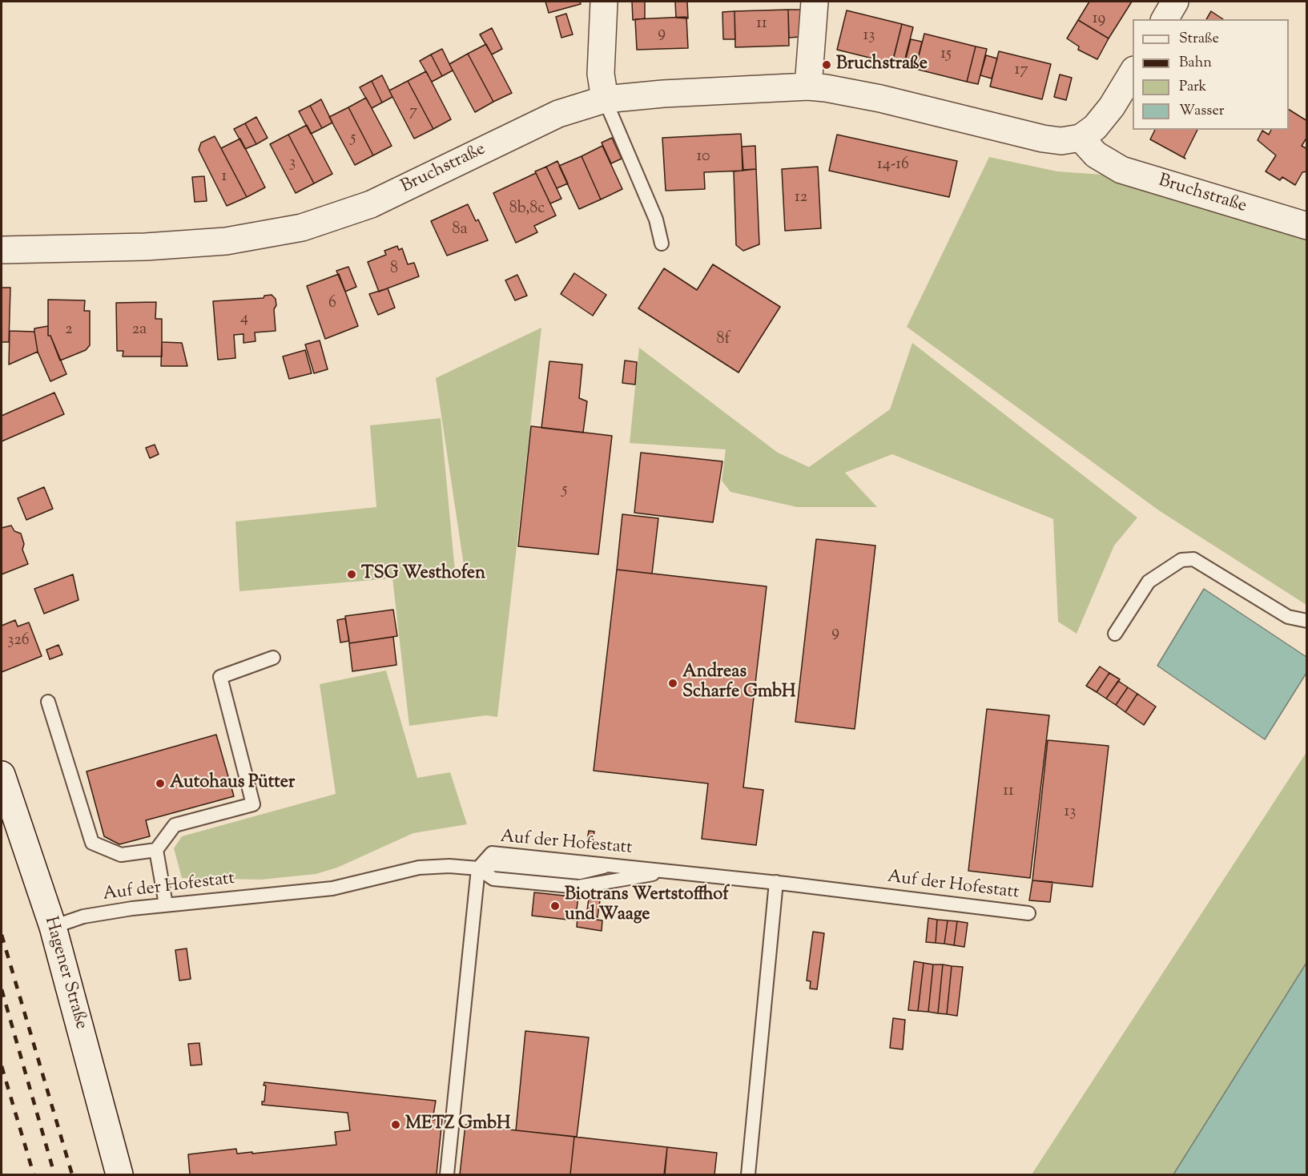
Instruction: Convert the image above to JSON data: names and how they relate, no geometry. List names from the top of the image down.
{
  "streets": {
    "street": ["Bruchstraße", "Hagener Straße"],
    "lane": ["Auf der Hofestatt"]
  },
  "crossings": [
    ["Auf der Hofestatt", "Hagener Straße"]
  ],
  "places": [
    "Bruchstraße",
    "TSG Westhofen",
    "Andreas Scharfe GmbH",
    "Autohaus Pütter",
    "Biotrans Wertstoffhof und Waage",
    "METZ GmbH"
  ],
  "house_numbers": [
    "19",
    "11",
    "9",
    "13",
    "15",
    "17",
    "7",
    "5",
    "10",
    "3",
    "14-16",
    "1",
    "12",
    "8b,8c",
    "8a",
    "8",
    "6",
    "4",
    "2",
    "2a",
    "8f",
    "5",
    "9",
    "326",
    "11",
    "13"
  ],
  "legend": [
    "Straße",
    "Bahn",
    "Park",
    "Wasser"
  ]
}
